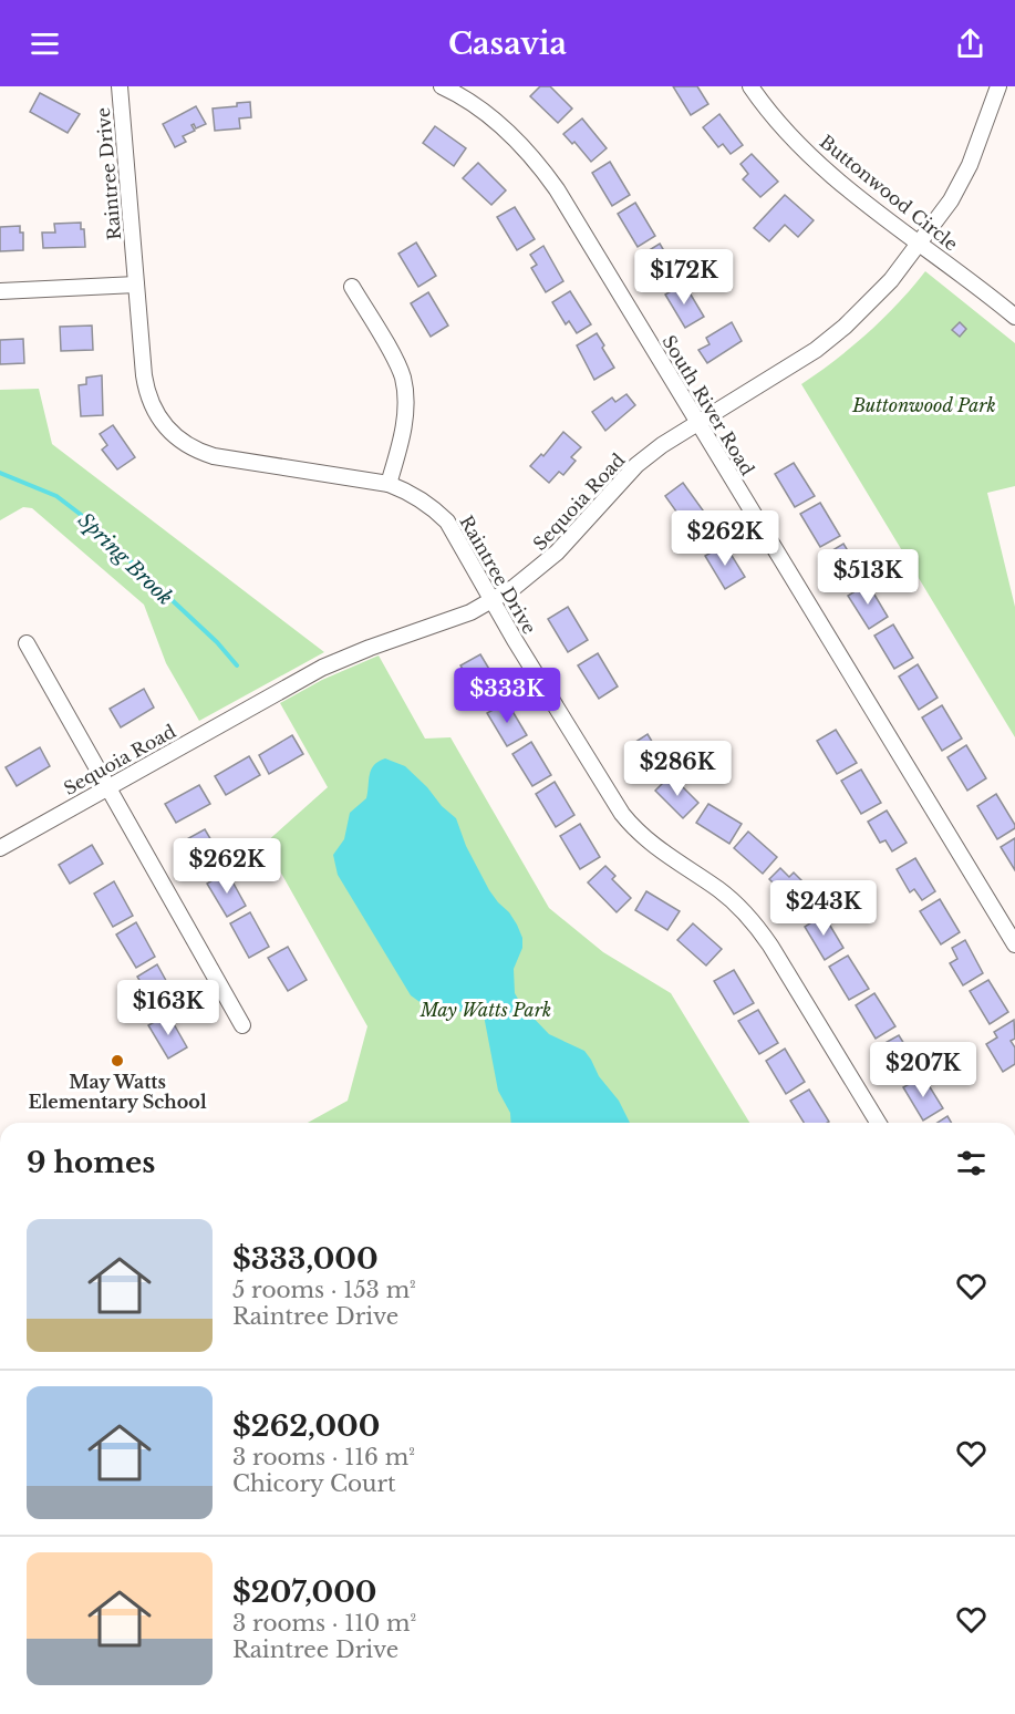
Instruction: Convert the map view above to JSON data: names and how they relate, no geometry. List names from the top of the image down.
{
  "streets": {
    "street": [
      "Raintree Drive",
      "Buttonwood Circle",
      "South River Road",
      "Sequoia Road"
    ]
  },
  "crossings": [
    ["Raintree Drive", "Sequoia Road"],
    ["Buttonwood Circle", "Sequoia Road"],
    ["South River Road", "Sequoia Road"]
  ],
  "water": ["Spring Brook"],
  "parks": ["Buttonwood Park", "May Watts Park"],
  "places": ["May Watts Elementary School"],
  "page": {
    "header": "Casavia",
    "price": [
      "$172K",
      "$262K",
      "$513K",
      "$333K",
      "$286K",
      "$262K",
      "$243K",
      "$163K",
      "$207K"
    ],
    "heading": "9 homes",
    "list": [
      {
        "name": "$333,000",
        "note": "5 rooms · 153 m² · Raintree Drive"
      },
      {
        "name": "$262,000",
        "note": "3 rooms · 116 m² · Chicory Court"
      },
      {
        "name": "$207,000",
        "note": "3 rooms · 110 m² · Raintree Drive"
      }
    ]
  }
}
